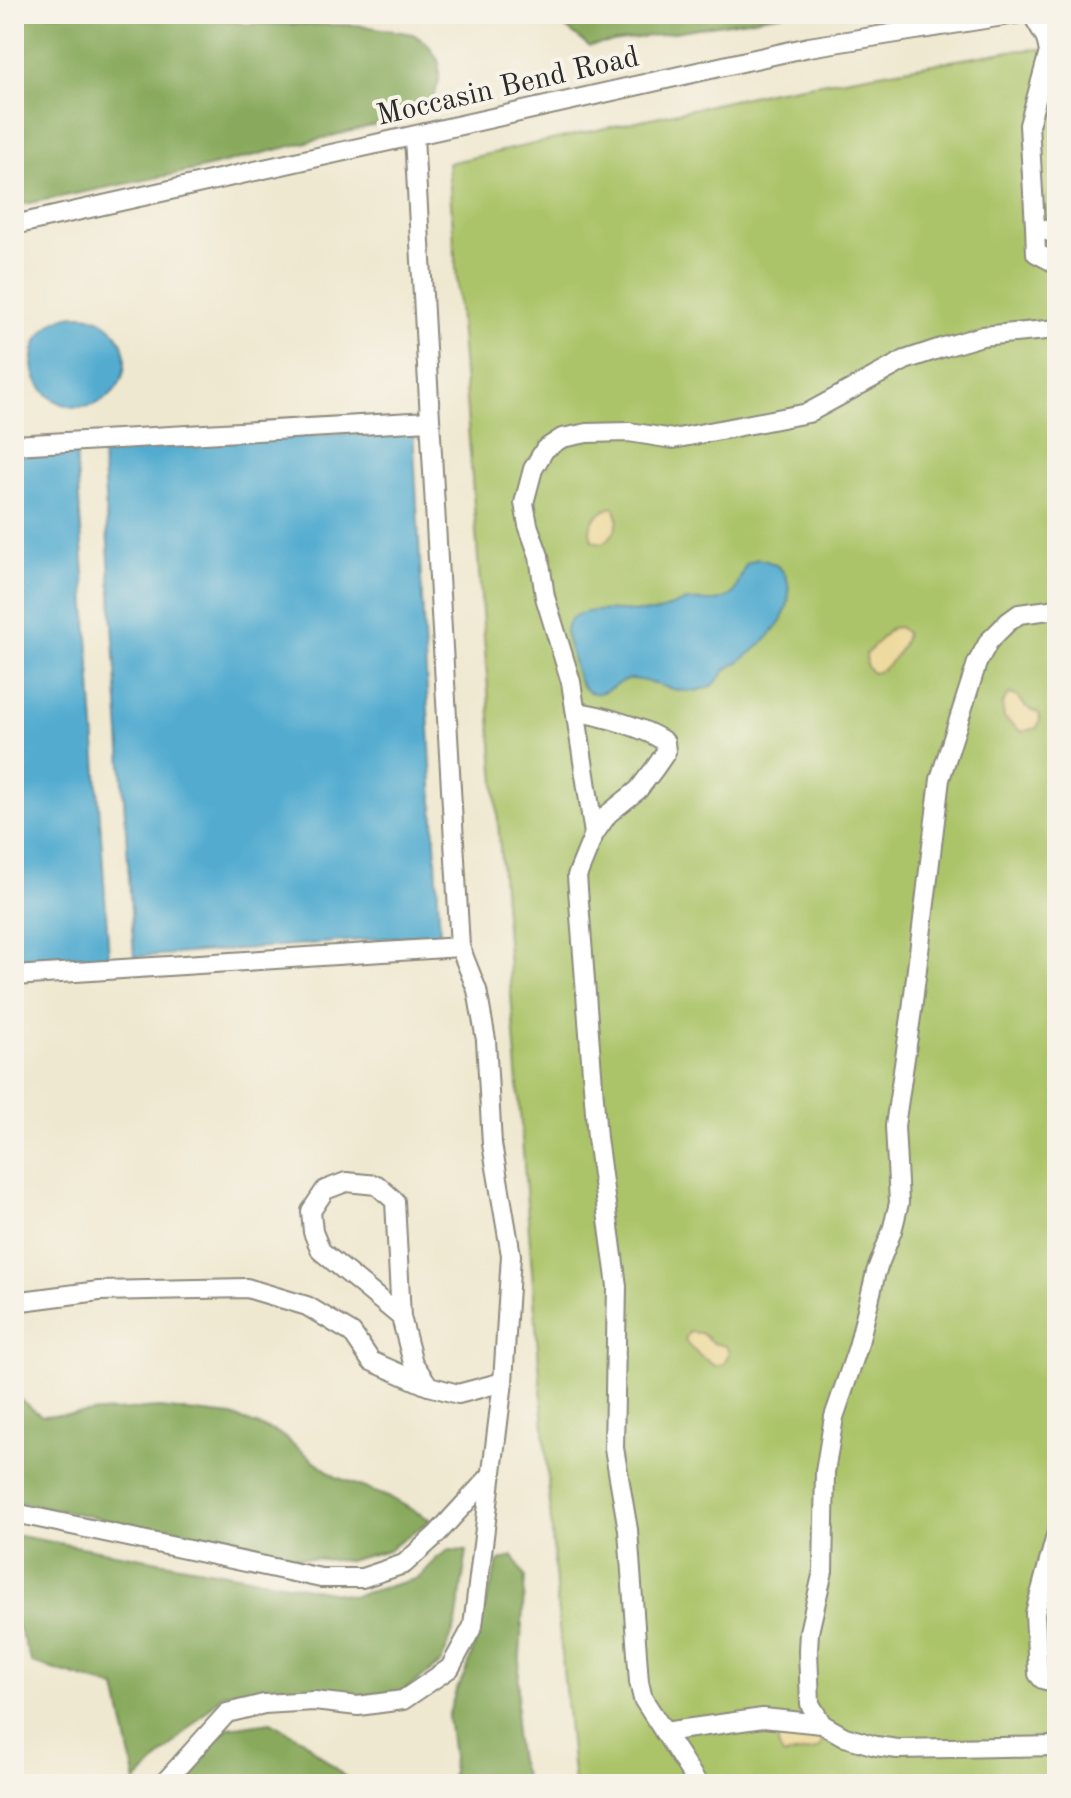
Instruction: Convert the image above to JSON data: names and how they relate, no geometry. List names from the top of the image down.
{
  "streets": {
    "street": ["Moccasin Bend Road"]
  }
}
